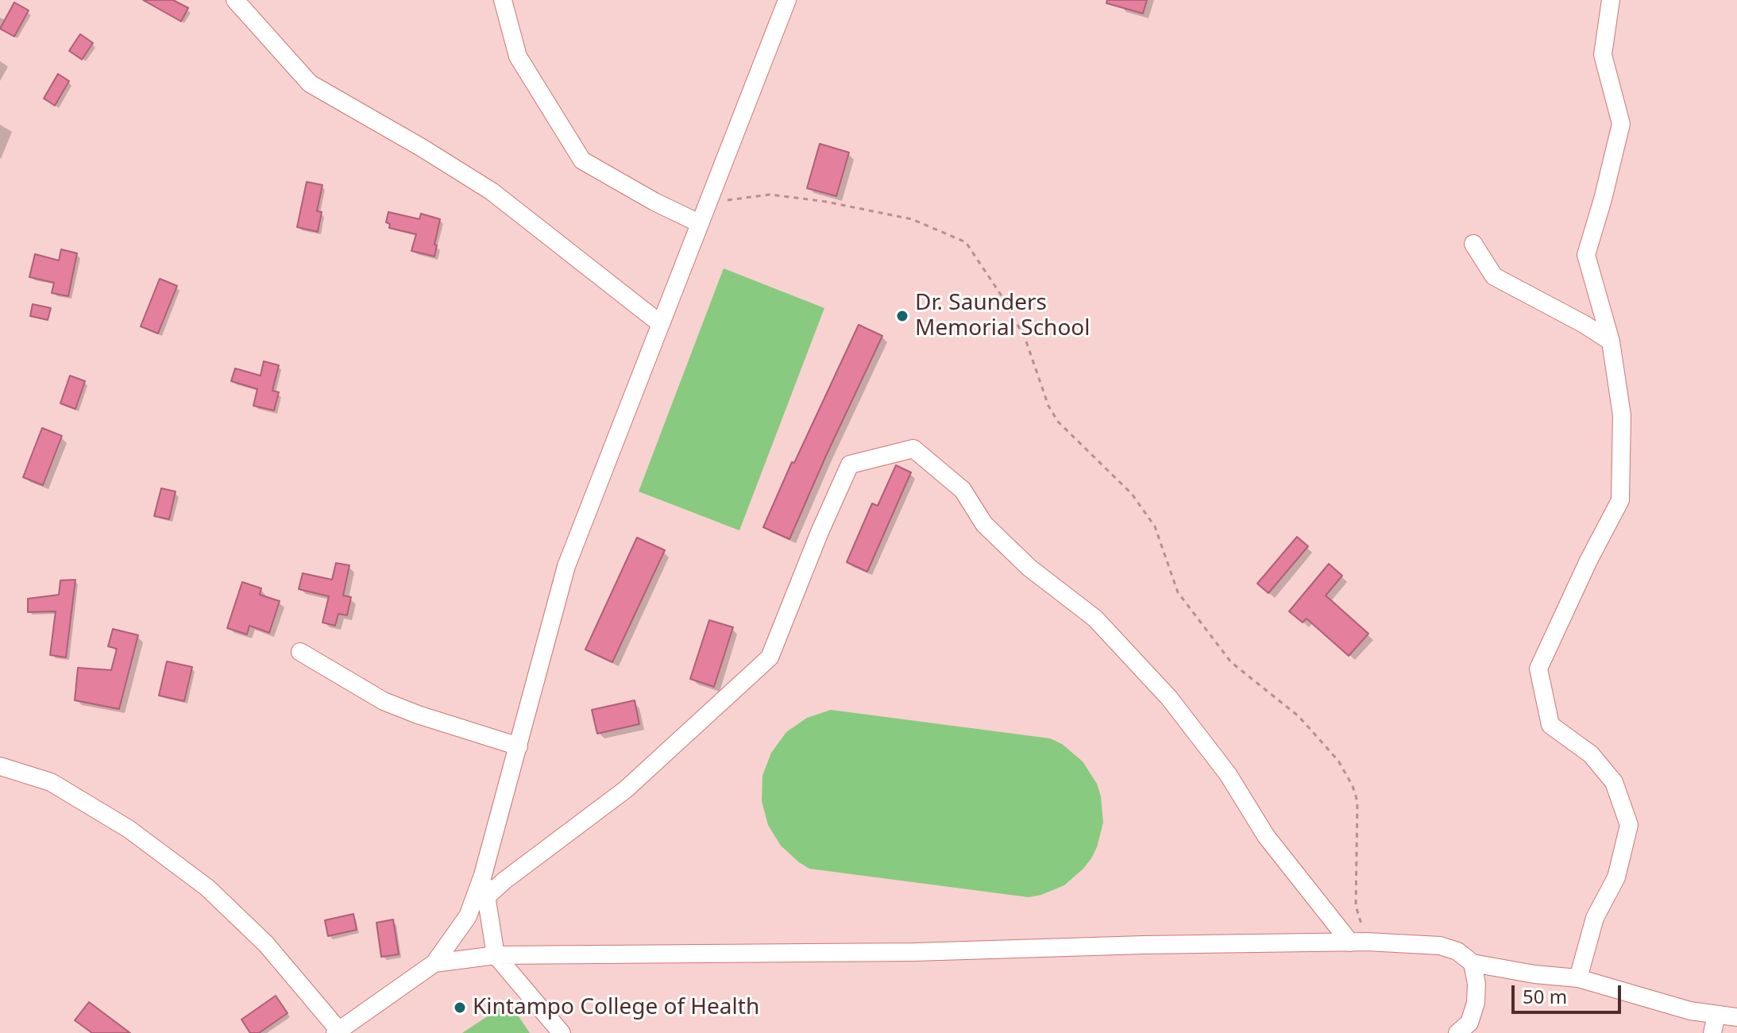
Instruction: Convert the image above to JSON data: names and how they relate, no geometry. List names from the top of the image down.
{
  "places": ["Dr. Saunders Memorial School", "Kintampo College of Health"],
  "scale_bar": "50 m"
}
